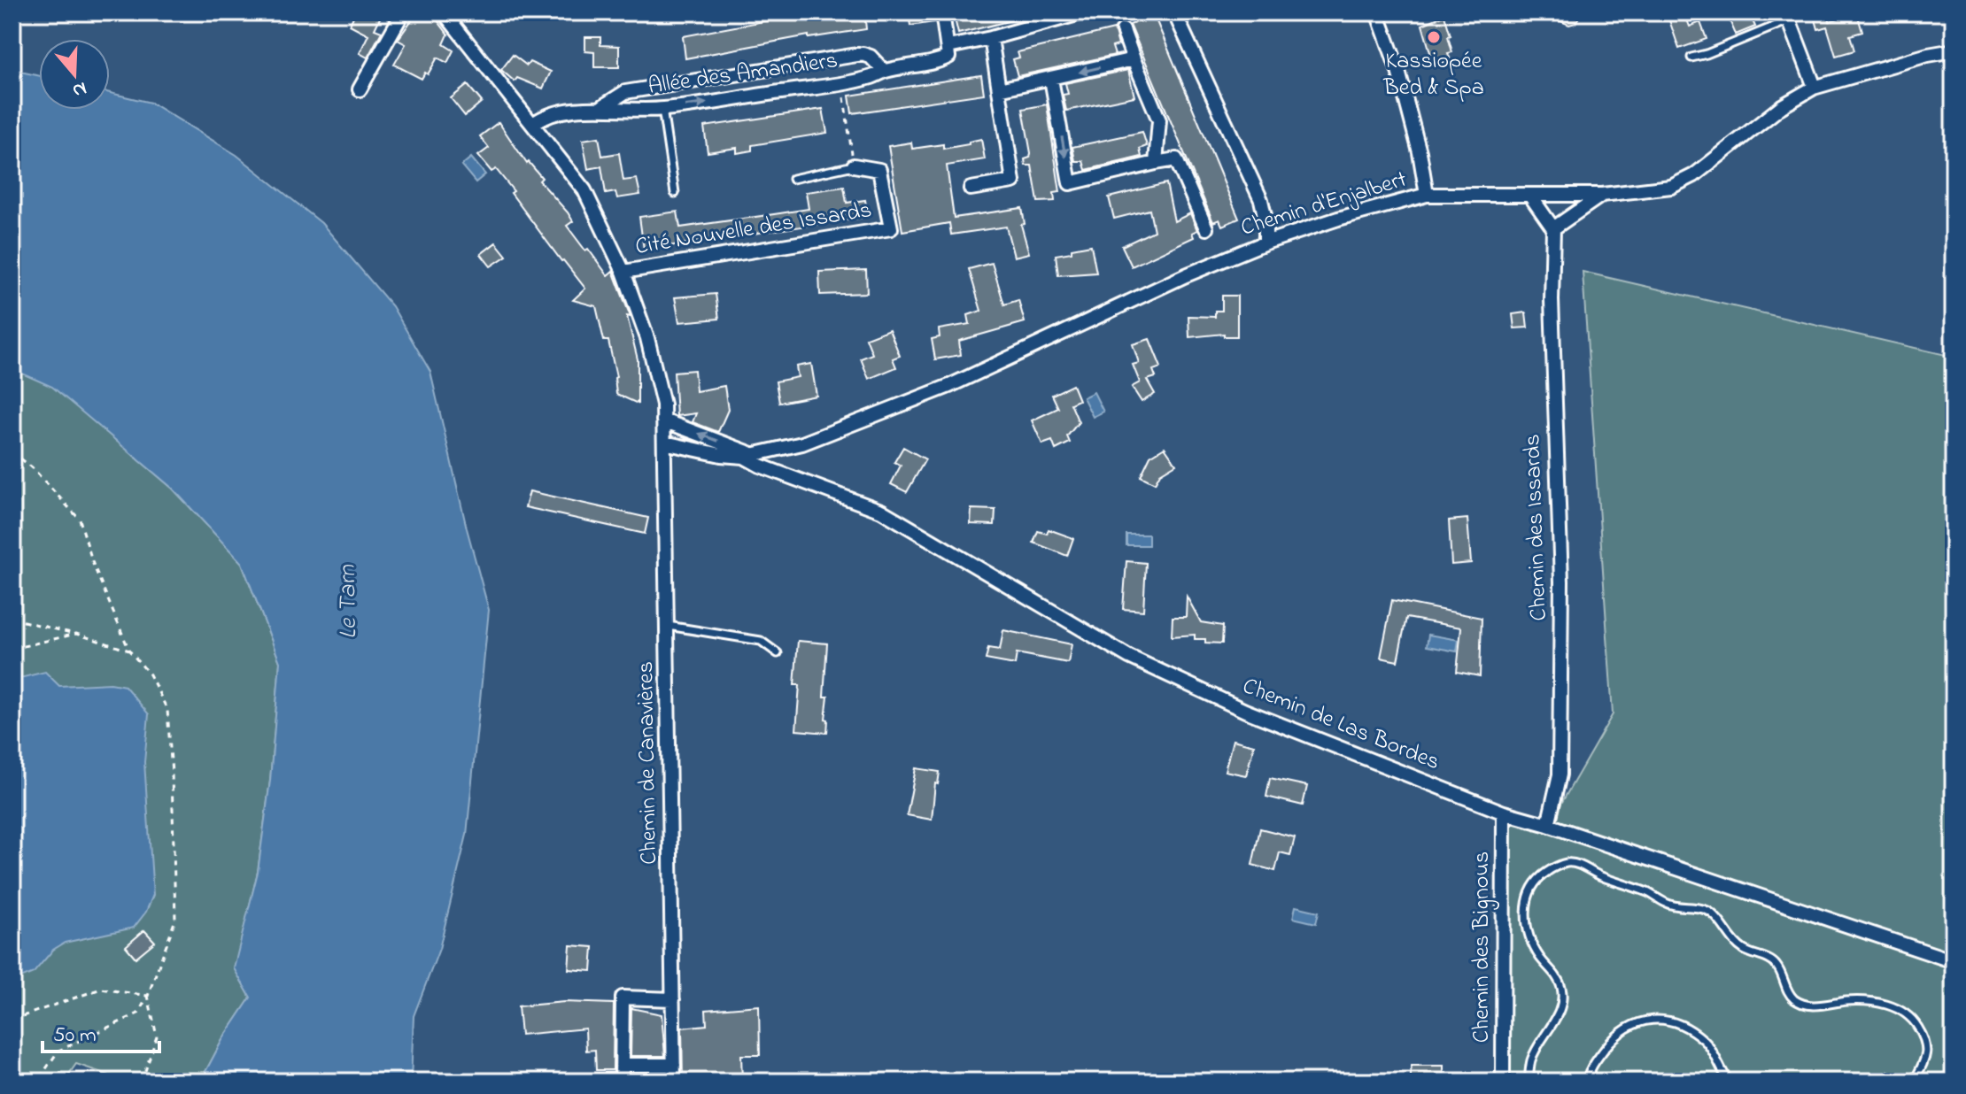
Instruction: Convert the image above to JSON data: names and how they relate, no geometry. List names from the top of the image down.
{
  "streets": {
    "street": [
      "Allée des Amandiers",
      "Chemin d'Enjalbert",
      "Cité Nouvelle des Issards",
      "Chemin des Issards",
      "Chemin de Las Bordes",
      "Chemin de Canavières",
      "Chemin des Bignous"
    ]
  },
  "crossings": [
    ["Allée des Amandiers", "Chemin de Canavières"],
    ["Chemin d'Enjalbert", "Chemin de Las Bordes"],
    ["Chemin d'Enjalbert", "Chemin de Canavières"],
    ["Cité Nouvelle des Issards", "Chemin de Canavières"],
    ["Chemin des Issards", "Chemin de Las Bordes"],
    ["Chemin de Las Bordes", "Chemin des Bignous"]
  ],
  "water": ["Le Tarn"],
  "places": ["Kassiopée Bed & Spa"],
  "scale_bar": "50 m",
  "north": "bottom"
}
